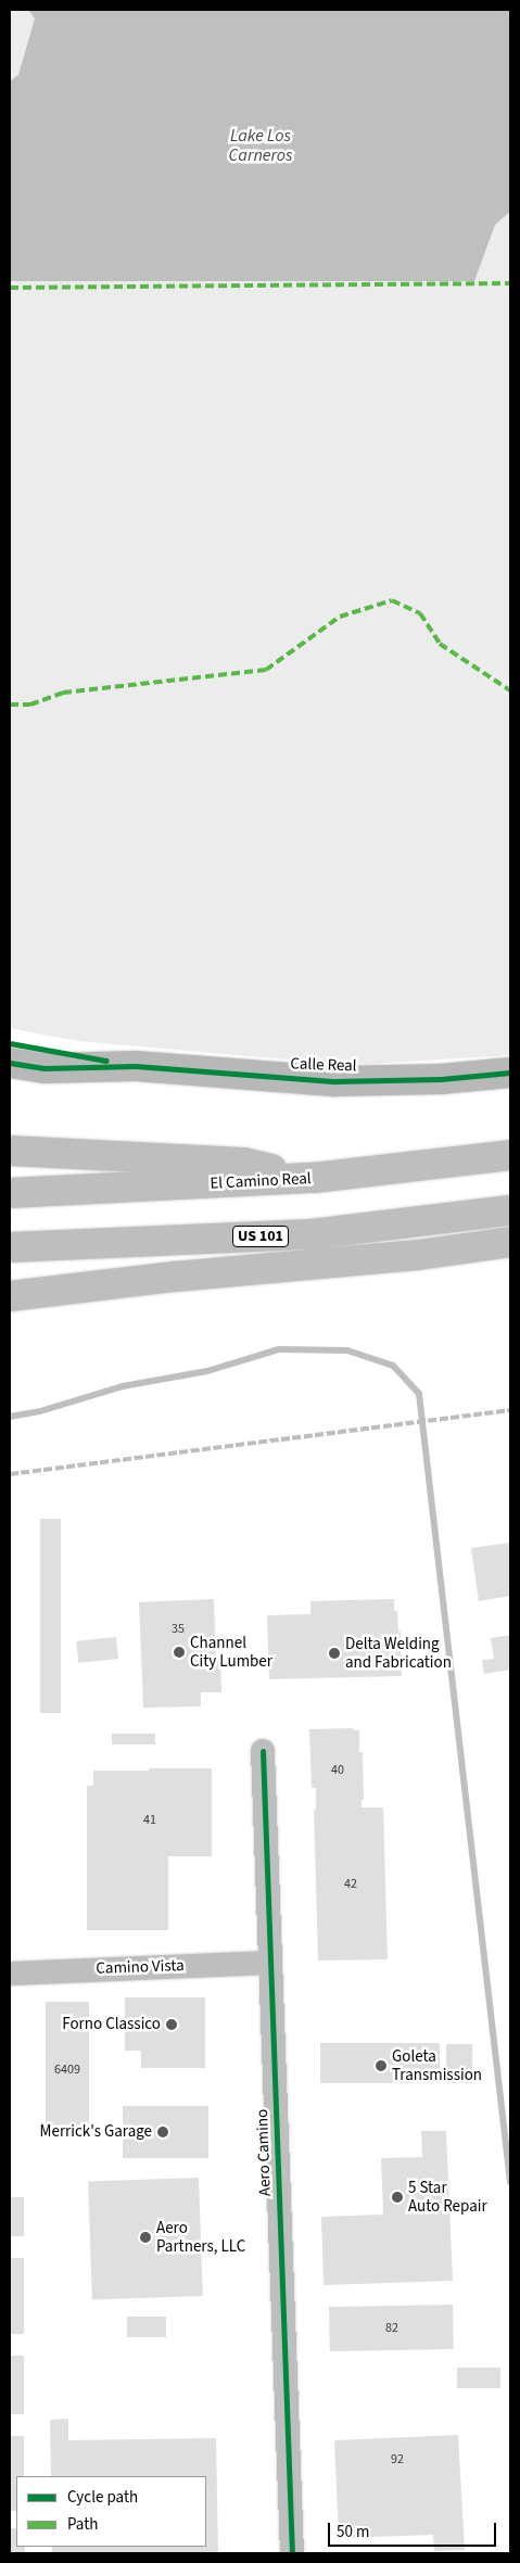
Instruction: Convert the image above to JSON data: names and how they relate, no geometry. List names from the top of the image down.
{
  "streets": {
    "highway": ["El Camino Real", "US 101"],
    "main road": ["Calle Real"],
    "street": ["Camino Vista", "Aero Camino"]
  },
  "crossings": [
    ["Camino Vista", "Aero Camino"]
  ],
  "water": ["Lake Los Carneros"],
  "places": [
    "Channel City Lumber",
    "Delta Welding and Fabrication",
    "Forno Classico",
    "Goleta Transmission",
    "Merrick's Garage",
    "5 Star Auto Repair",
    "Aero Partners, LLC"
  ],
  "house_numbers": [
    "35",
    "40",
    "41",
    "42",
    "6409",
    "82",
    "92"
  ],
  "legend": ["Cycle path", "Path"],
  "scale_bar": "50 m"
}
